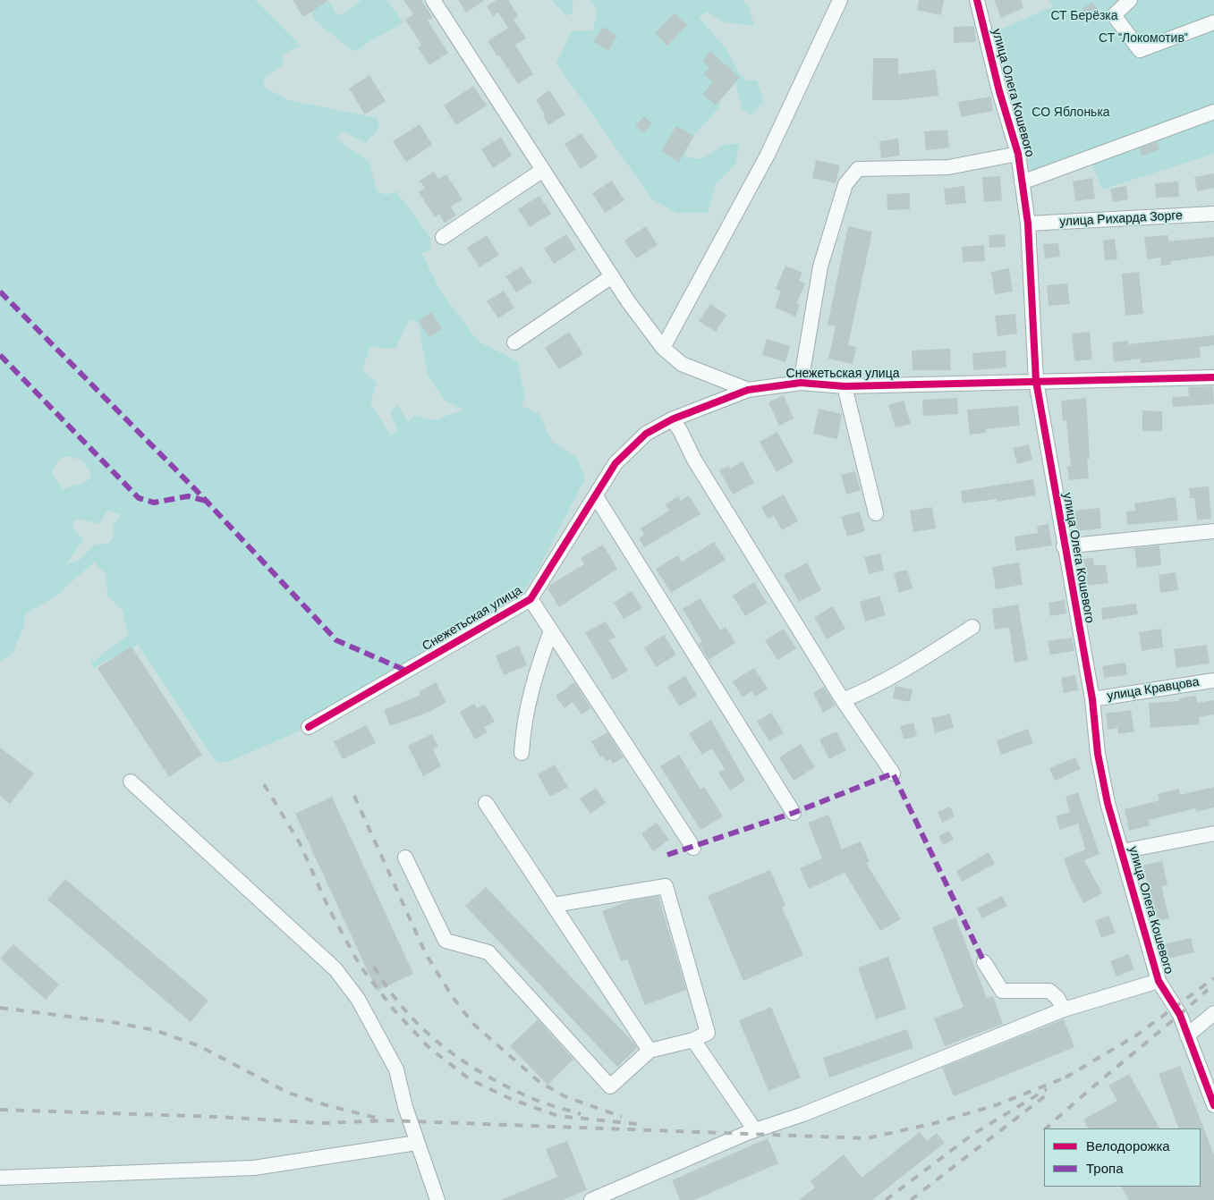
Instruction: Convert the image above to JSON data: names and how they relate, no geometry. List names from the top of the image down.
{
  "streets": {
    "street": [
      "улица Олега Кошевого",
      "улица Рихарда Зорге",
      "Снежетьская улица",
      "улица Кравцова"
    ]
  },
  "crossings": [
    ["улица Олега Кошевого", "улица Рихарда Зорге"],
    ["улица Олега Кошевого", "Снежетьская улица"],
    ["улица Олега Кошевого", "улица Кравцова"]
  ],
  "parks": ["СТ Берёзка", "СТ \"Локомотив\"", "СО Яблонька"],
  "legend": ["Велодорожка", "Тропа"]
}
